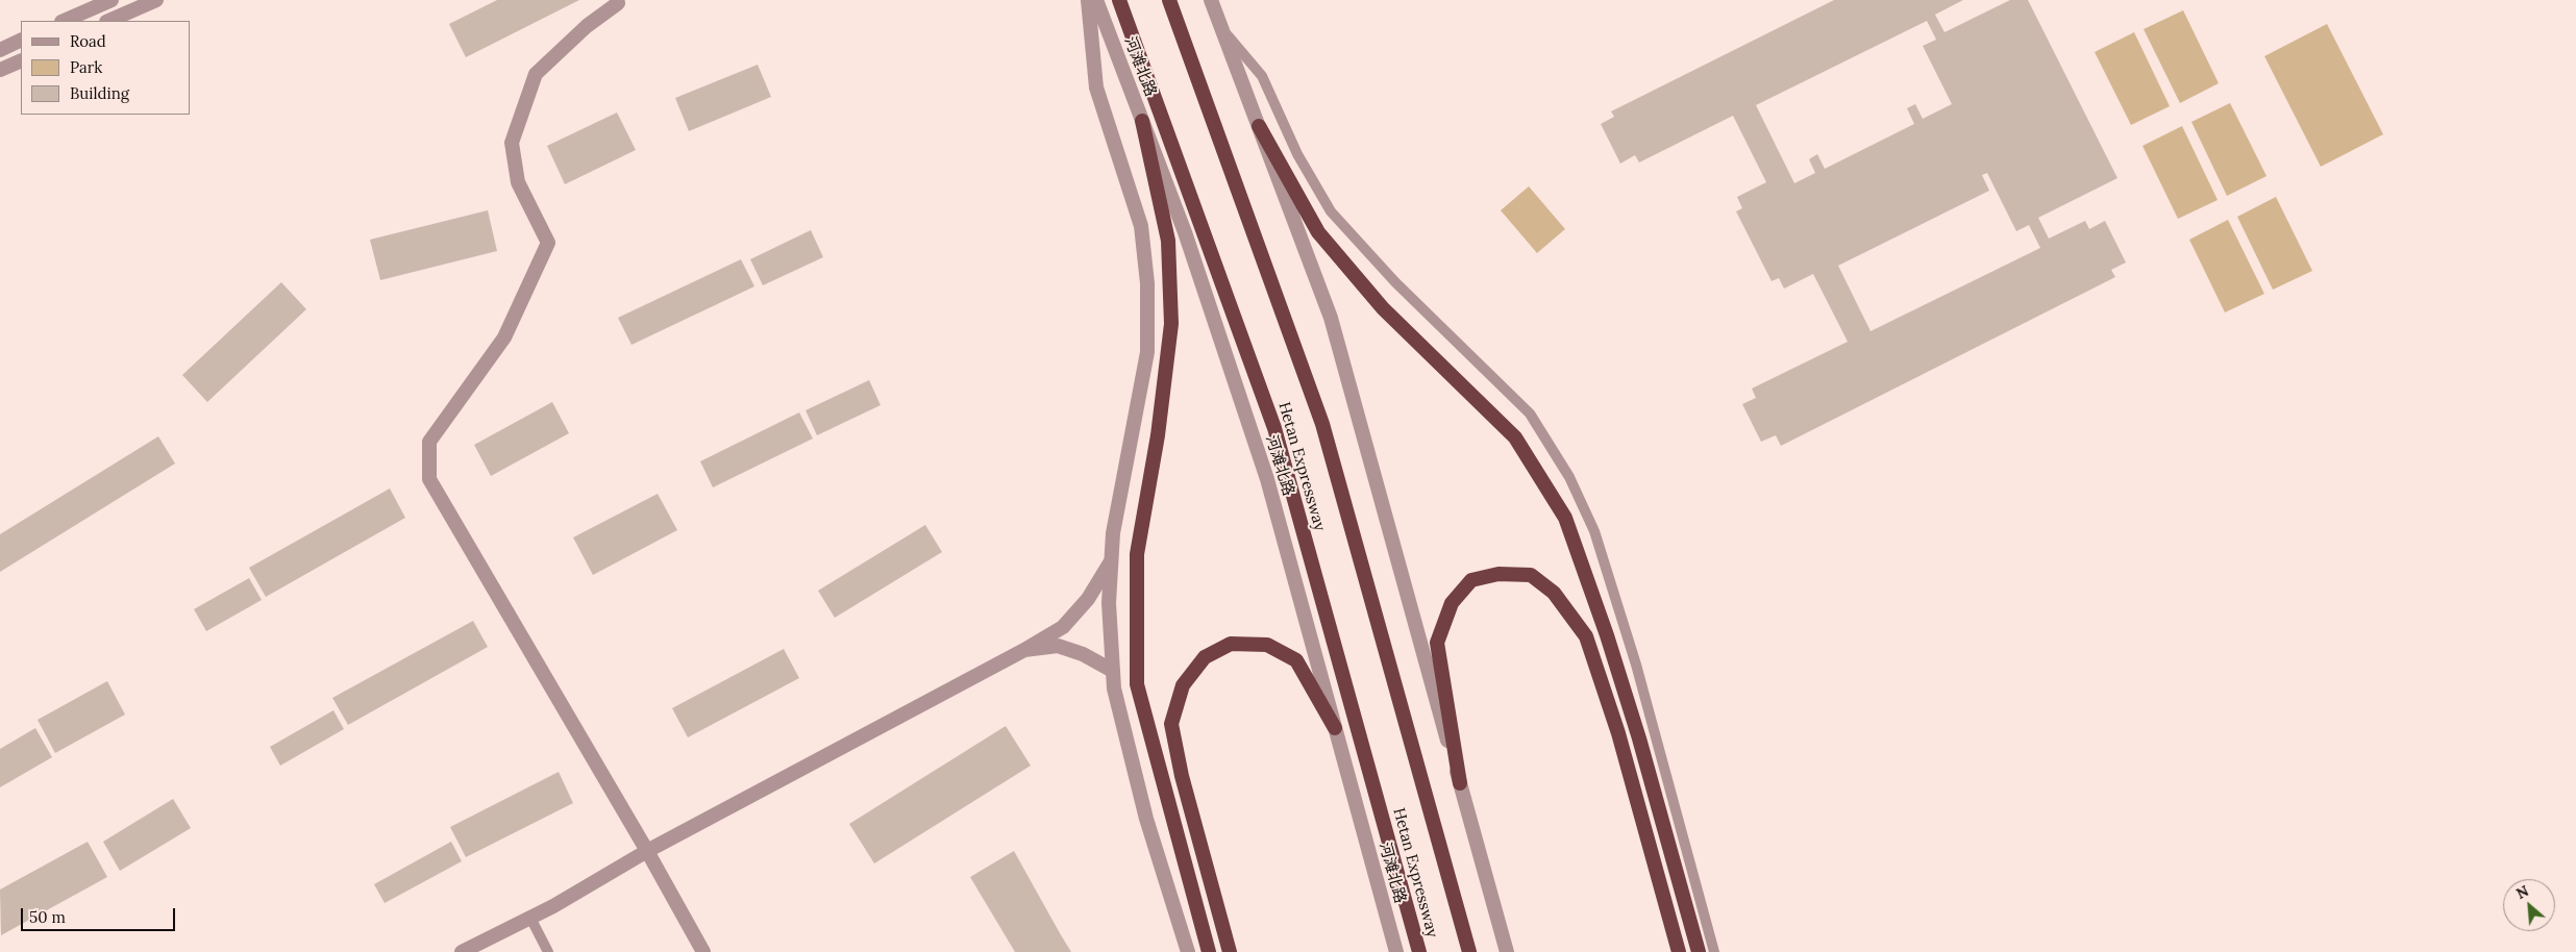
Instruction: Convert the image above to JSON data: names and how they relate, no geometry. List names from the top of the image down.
{
  "streets": {
    "highway": ["Hetan Expressway"],
    "street": ["河滩北路"]
  },
  "legend": ["Road", "Park", "Building"],
  "scale_bar": "50 m",
  "north": "top left"
}
